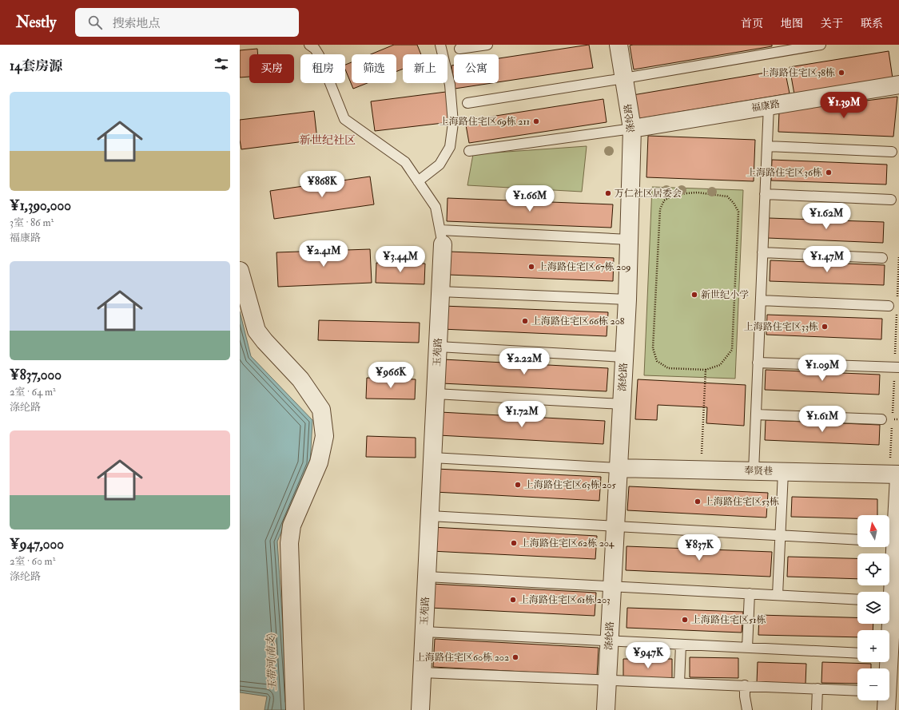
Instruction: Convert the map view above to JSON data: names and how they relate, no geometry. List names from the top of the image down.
{
  "streets": {
    "street": [
      "福康路",
      "涤纶路",
      "玉苑路",
      "奉贤巷"
    ]
  },
  "crossings": [
    ["福康路", "涤纶路"],
    ["涤纶路", "奉贤巷"]
  ],
  "districts": ["新世纪社区"],
  "water": ["玉带河(南支)"],
  "places": [
    "上海路住宅区38栋",
    "上海路住宅区69栋 211",
    "上海路住宅区36栋",
    "万仁社区居委会",
    "上海路住宅区67栋 209",
    "新世纪小学",
    "上海路住宅区66栋 208",
    "上海路住宅区33栋",
    "上海路住宅区63栋 205",
    "上海路住宅区53栋",
    "上海路住宅区62栋 204",
    "上海路住宅区61栋 203",
    "上海路住宅区51栋",
    "上海路住宅区60栋 202"
  ],
  "north": "top",
  "page": {
    "header": "Nestly",
    "search": "搜索地点",
    "nav": [
      "首页",
      "地图",
      "关于",
      "联系"
    ],
    "heading": "14套房源",
    "chip": [
      "买房",
      "租房",
      "筛选",
      "新上",
      "公寓"
    ],
    "list": [
      {
        "name": "¥1,390,000",
        "note": "3室 · 86 m² · 福康路"
      },
      {
        "name": "¥837,000",
        "note": "2室 · 64 m² · 涤纶路"
      },
      {
        "name": "¥947,000",
        "note": "2室 · 60 m² · 涤纶路"
      }
    ],
    "price": [
      "¥1.39M",
      "¥868K",
      "¥1.66M",
      "¥1.62M",
      "¥2.41M",
      "¥3.44M",
      "¥1.47M",
      "¥2.22M",
      "¥1.09M",
      "¥966K",
      "¥1.72M",
      "¥1.61M",
      "¥837K",
      "¥947K"
    ],
    "map_buttons": ["+", "−"]
  }
}
